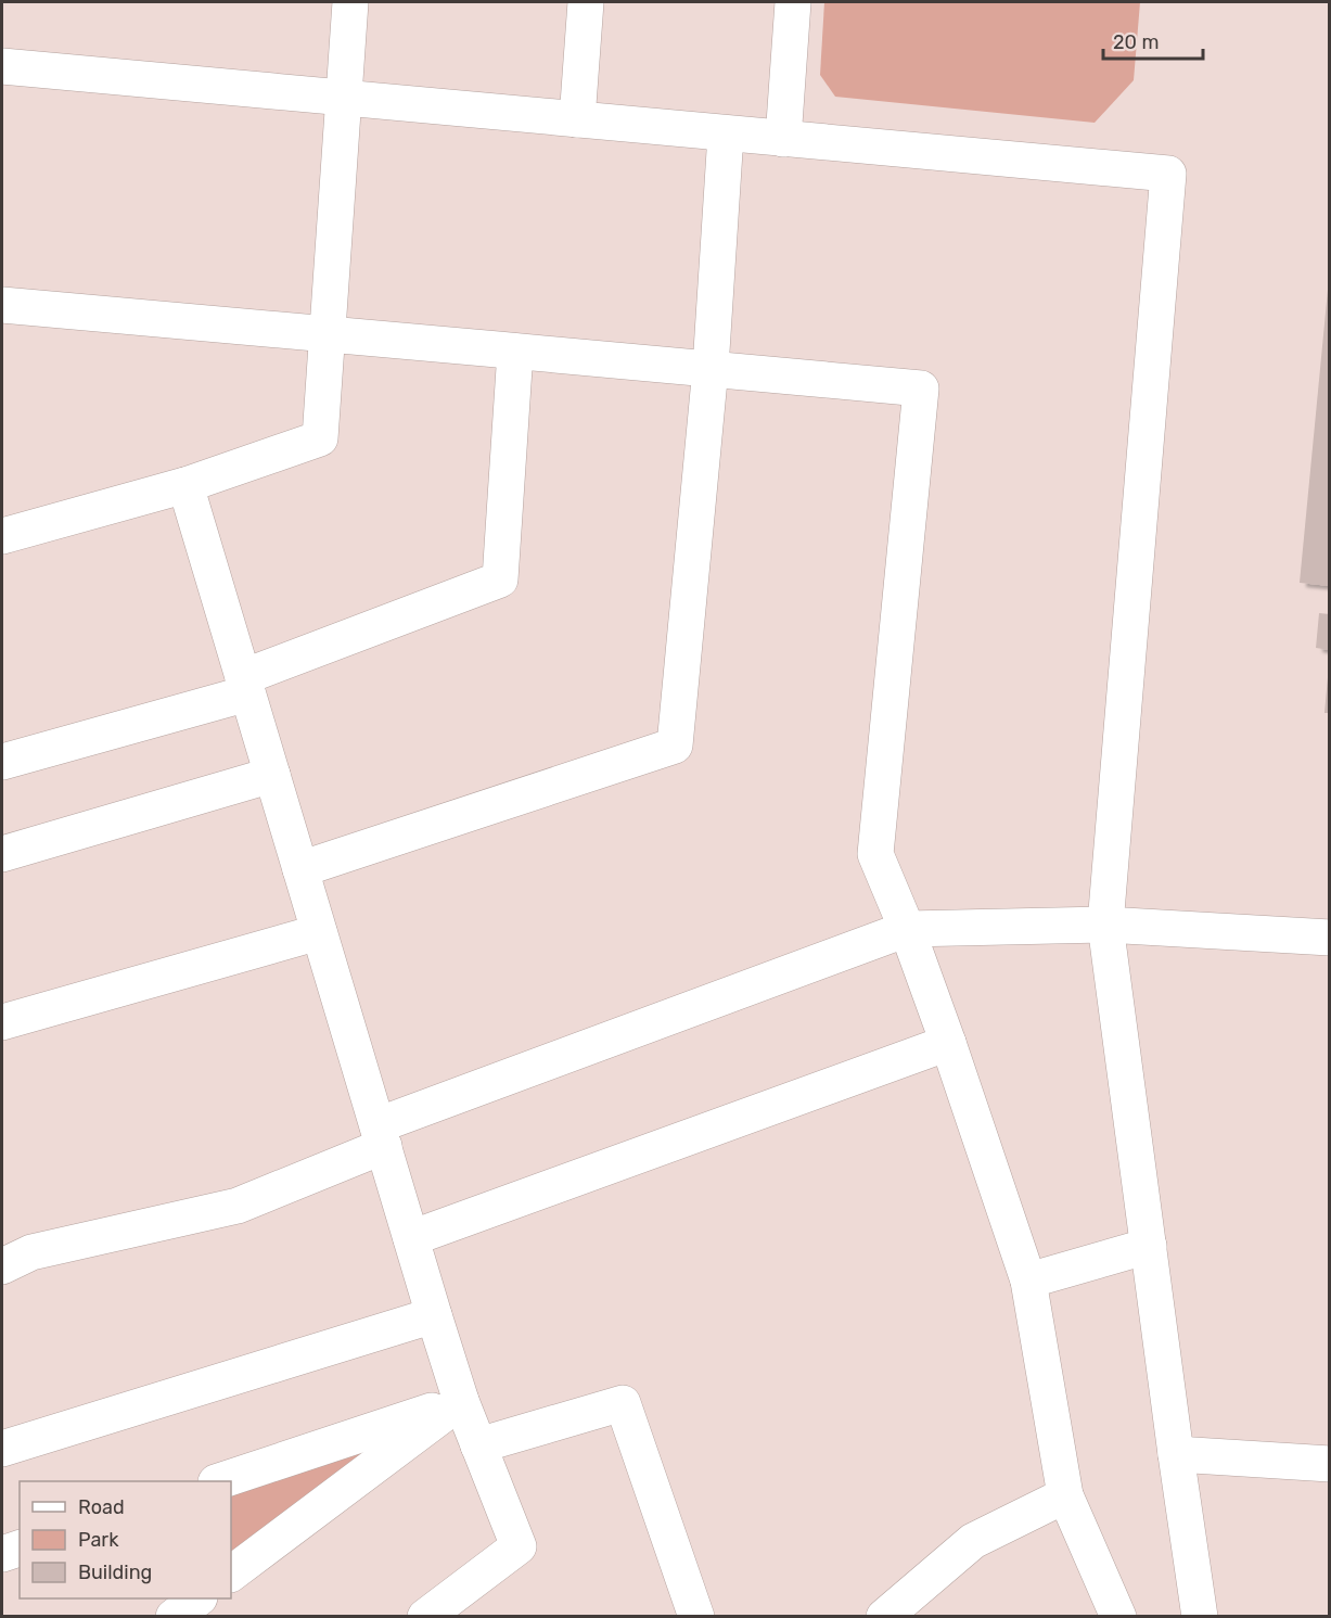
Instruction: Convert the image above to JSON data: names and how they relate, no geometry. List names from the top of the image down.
{
  "legend": ["Road", "Park", "Building"],
  "scale_bar": "20 m"
}
